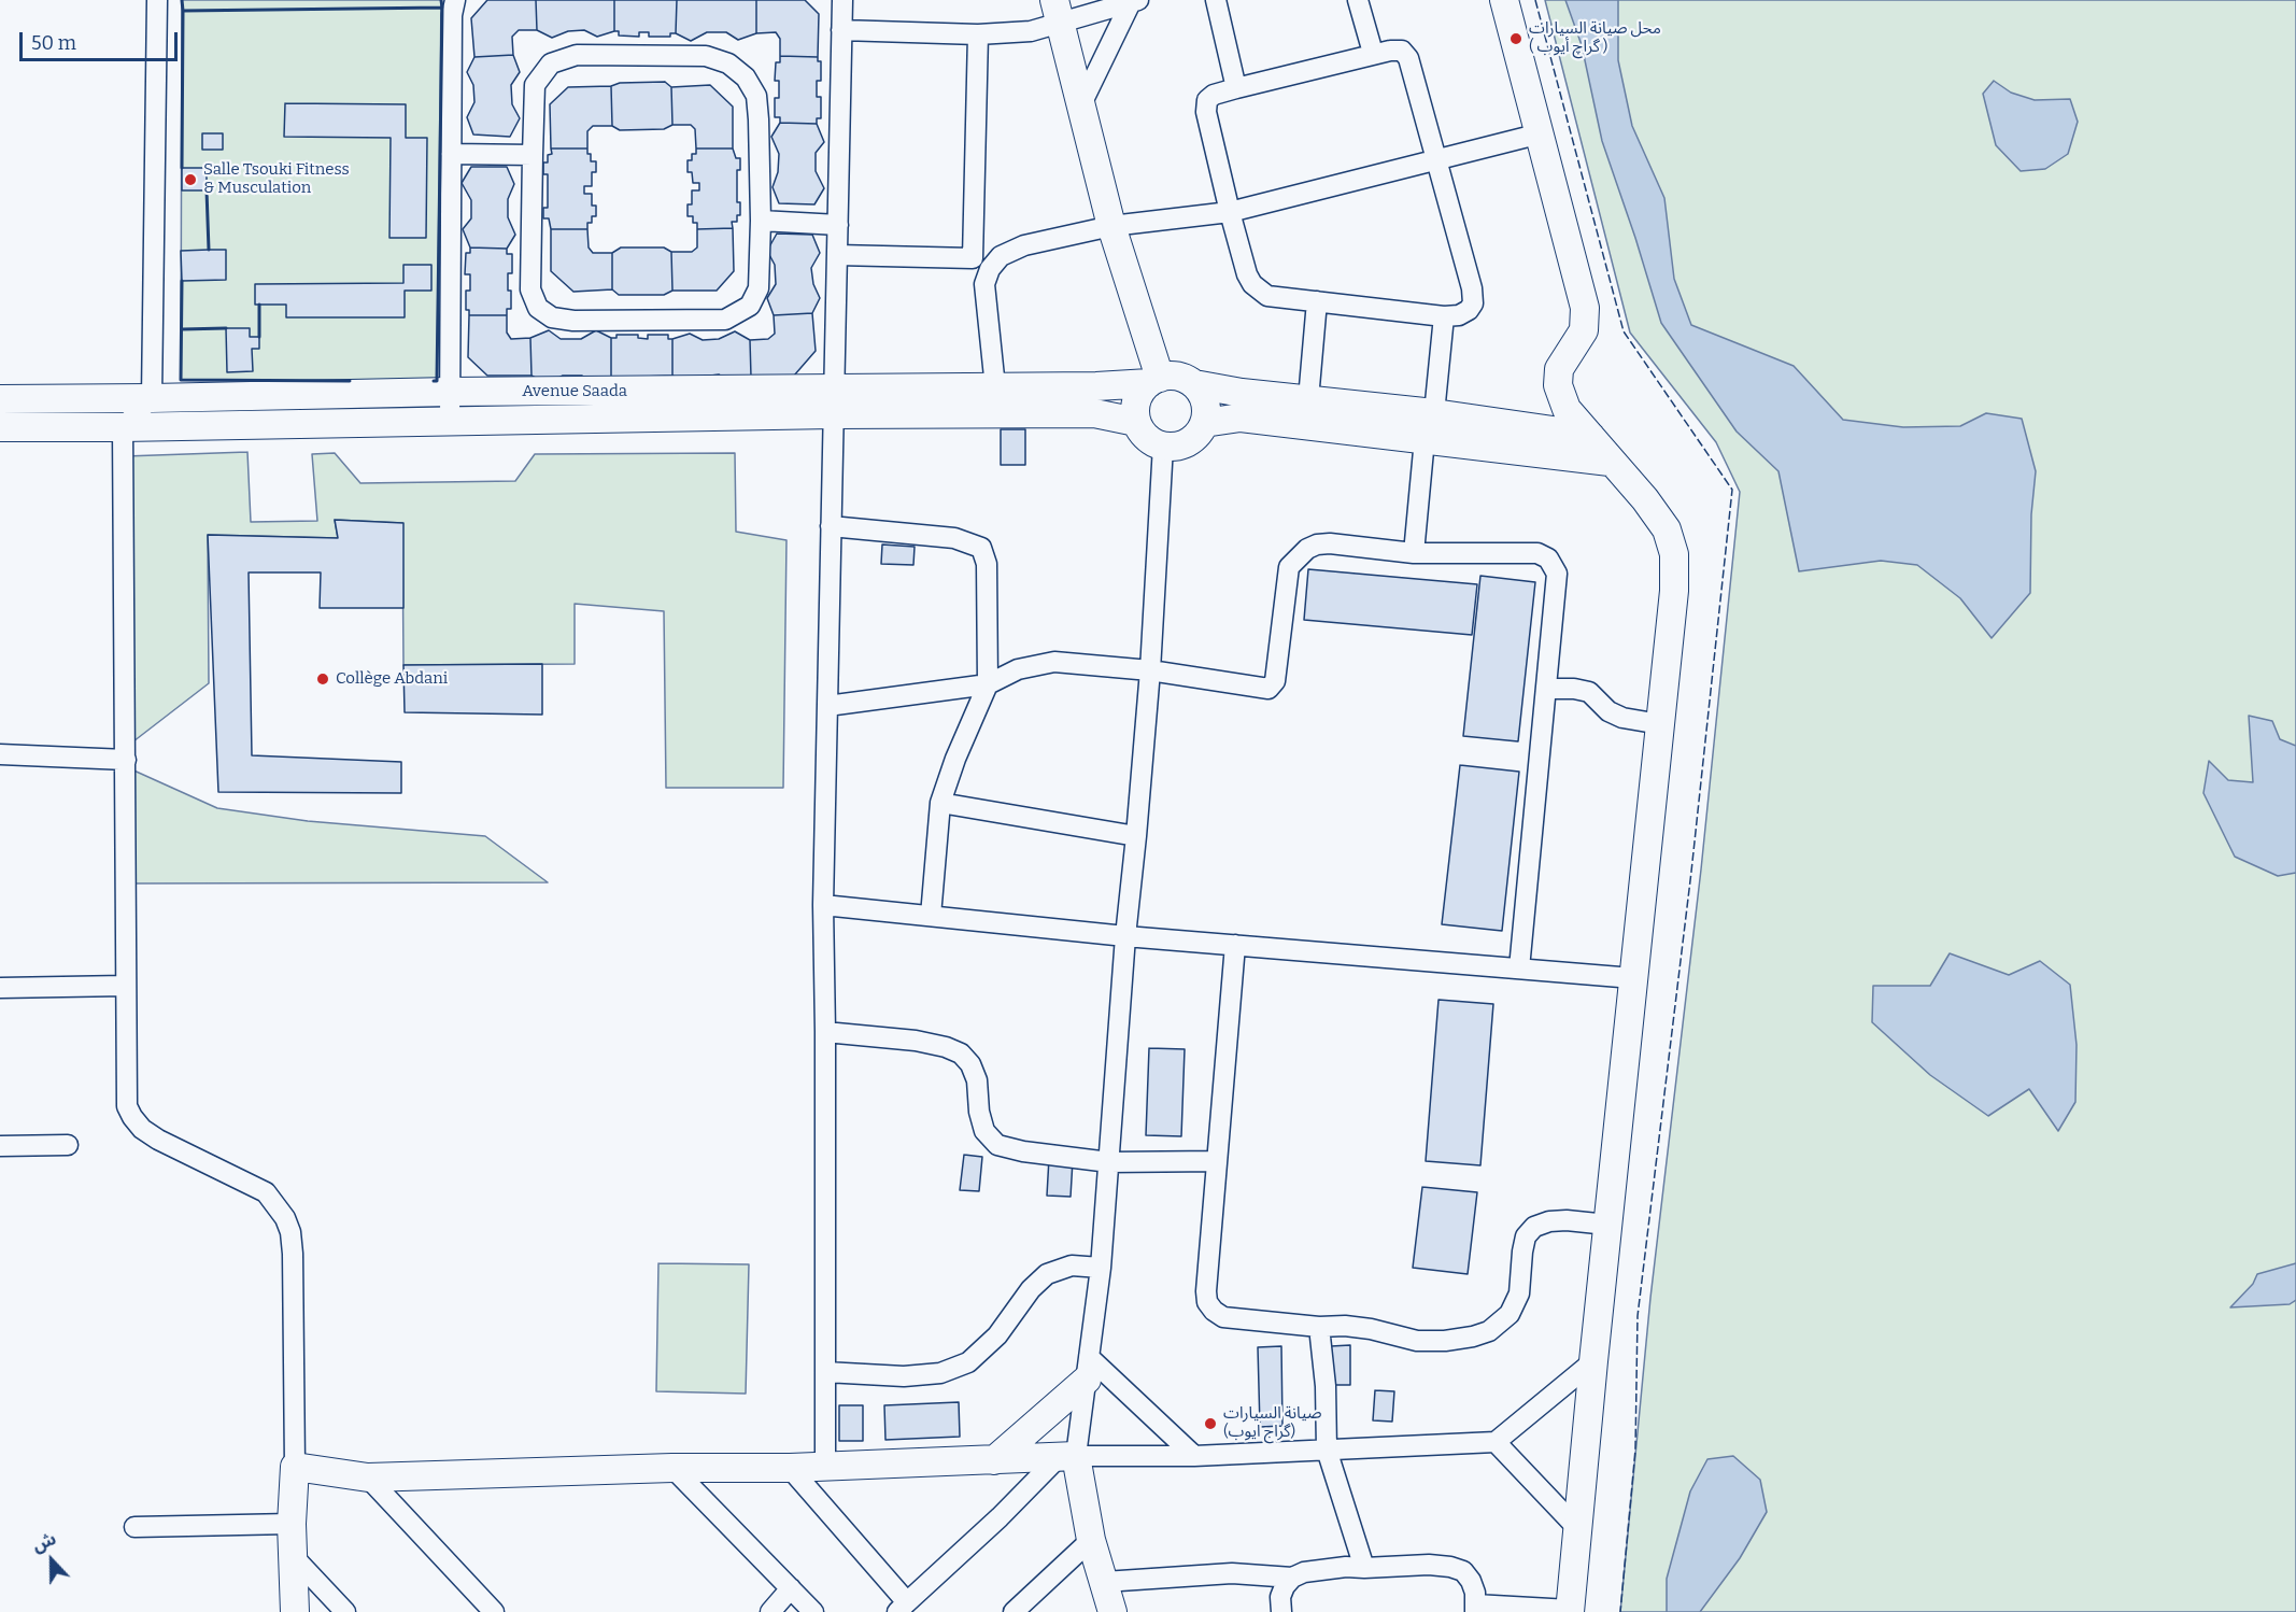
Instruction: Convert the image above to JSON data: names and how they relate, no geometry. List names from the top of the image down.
{
  "streets": {
    "street": ["Avenue Saada"]
  },
  "places": [
    "محل صيانة السيارات ( گراچ أيوب )",
    "Salle Tsouki Fitness & Musculation",
    "Collège Abdani",
    "صيانة السيارات (گراج ايوب)"
  ],
  "scale_bar": "50 m",
  "north": "top"
}
